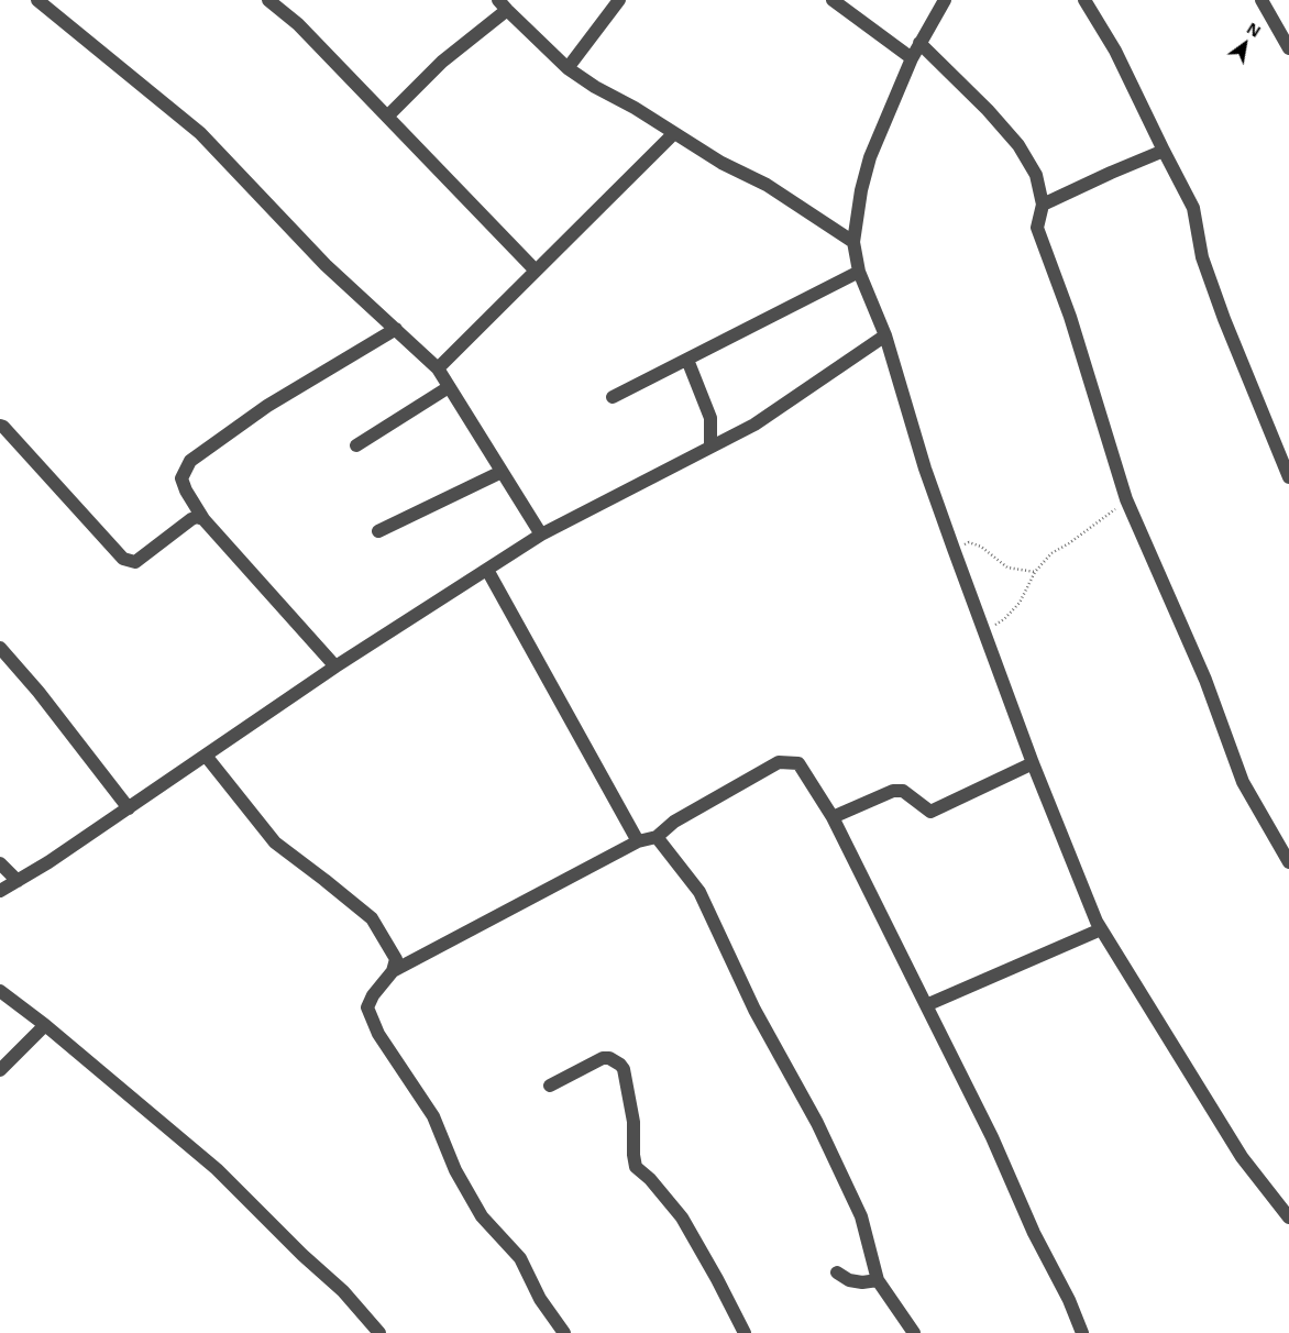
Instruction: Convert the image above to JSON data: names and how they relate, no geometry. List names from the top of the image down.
{
  "north": "top right"
}
